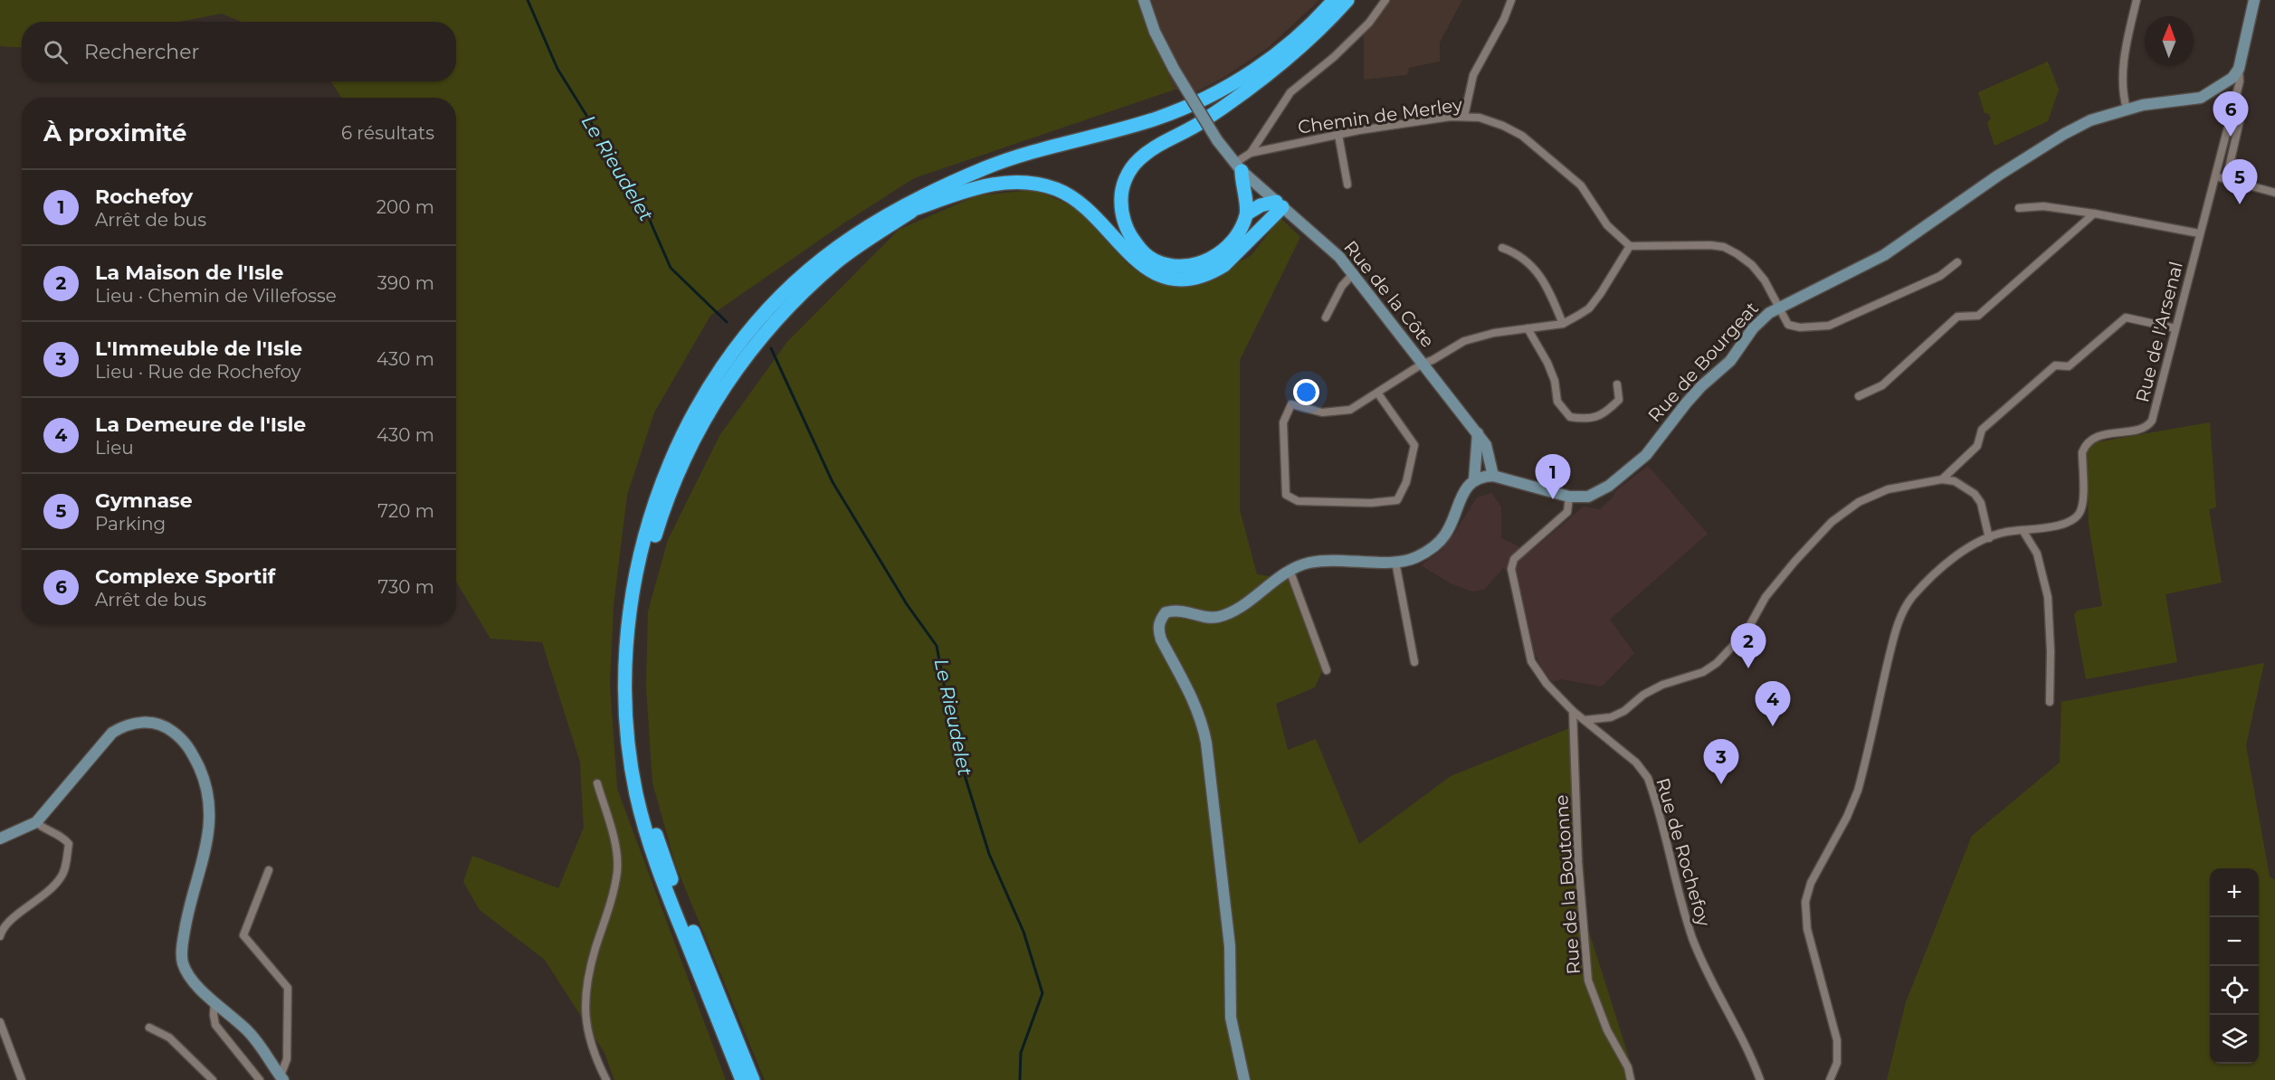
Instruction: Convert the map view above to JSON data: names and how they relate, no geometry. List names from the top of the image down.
{
  "streets": {
    "street": [
      "Chemin de Merley",
      "Rue de la Côte",
      "Rue de l'Arsenal",
      "Rue de Bourgeat",
      "Rue de Rochefoy",
      "Rue de la Boutonne"
    ]
  },
  "crossings": [
    ["Chemin de Merley", "Rue de la Côte"],
    ["Rue de la Côte", "Rue de Bourgeat"],
    ["Rue de l'Arsenal", "Rue de Bourgeat"],
    ["Rue de Bourgeat", "Rue de Rochefoy"],
    ["Rue de Rochefoy", "Rue de la Boutonne"]
  ],
  "water": ["Le Rieudelet"],
  "north": "top",
  "page": {
    "search": "Rechercher",
    "pins": [
      "6",
      "5",
      "1",
      "2",
      "4",
      "3"
    ],
    "heading": ["À proximité", "6 résultats"],
    "list": [
      {
        "mark": "1",
        "name": "Rochefoy",
        "note": "Arrêt de bus",
        "value": "200 m"
      },
      {
        "mark": "2",
        "name": "La Maison de l'Isle",
        "note": "Lieu · Chemin de Villefosse",
        "value": "390 m"
      },
      {
        "mark": "3",
        "name": "L'Immeuble de l'Isle",
        "note": "Lieu · Rue de Rochefoy",
        "value": "430 m"
      },
      {
        "mark": "4",
        "name": "La Demeure de l'Isle",
        "note": "Lieu",
        "value": "430 m"
      },
      {
        "mark": "5",
        "name": "Gymnase",
        "note": "Parking",
        "value": "720 m"
      },
      {
        "mark": "6",
        "name": "Complexe Sportif",
        "note": "Arrêt de bus",
        "value": "730 m"
      }
    ],
    "map_buttons": ["+", "−"]
  }
}
